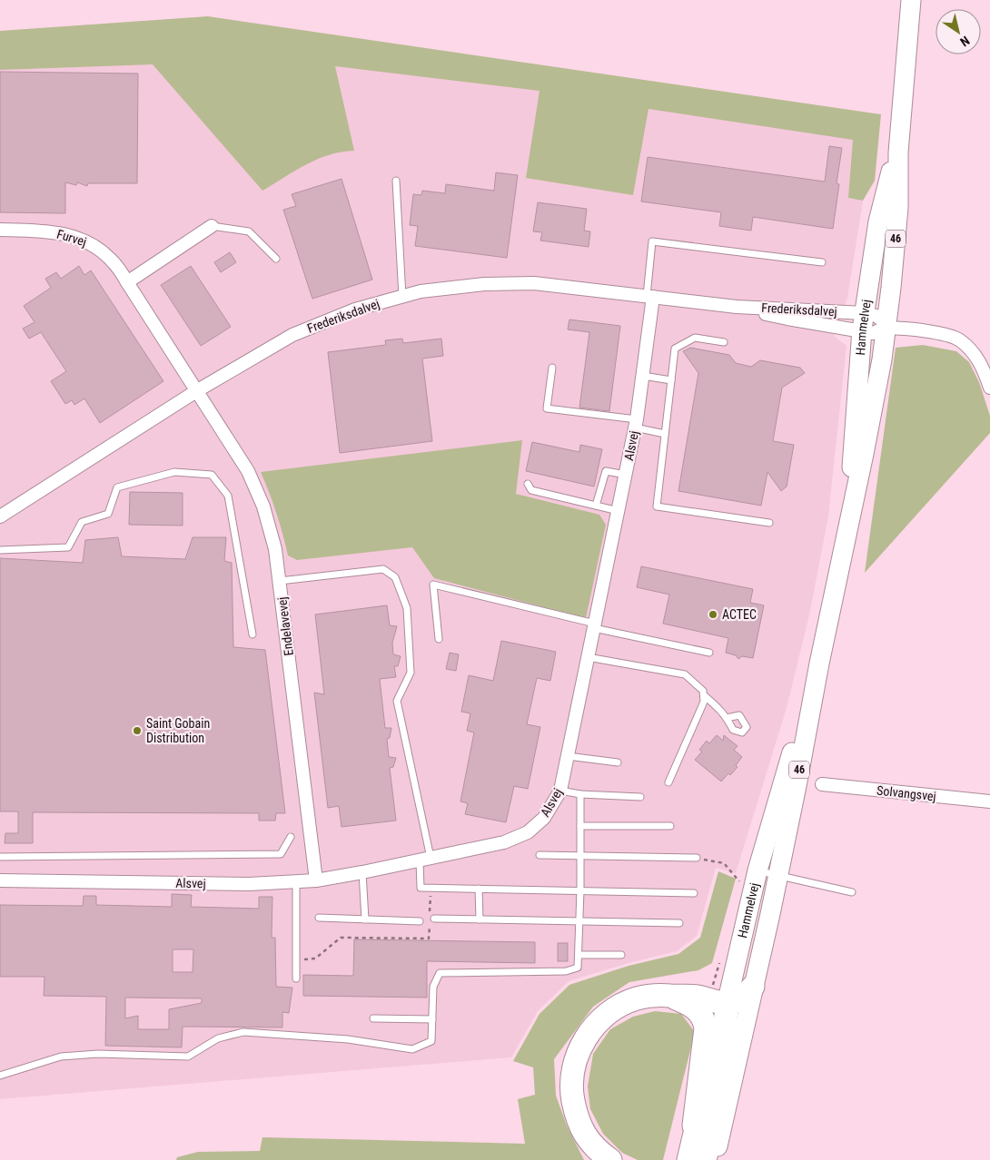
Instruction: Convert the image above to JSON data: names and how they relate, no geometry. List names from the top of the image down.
{
  "streets": {
    "main road": ["46", "Hammelvej"],
    "street": [
      "Furvej",
      "Frederiksdalvej",
      "Alsvej",
      "Endelavevej",
      "Solvangsvej"
    ]
  },
  "crossings": [
    ["Furvej", "Frederiksdalvej"],
    ["Furvej", "Endelavevej"],
    ["Frederiksdalvej", "Hammelvej"],
    ["Frederiksdalvej", "Alsvej"],
    ["Frederiksdalvej", "Endelavevej"],
    ["Alsvej", "Endelavevej"]
  ],
  "places": ["ACTEC", "Saint Gobain Distribution"],
  "north": "bottom right"
}
